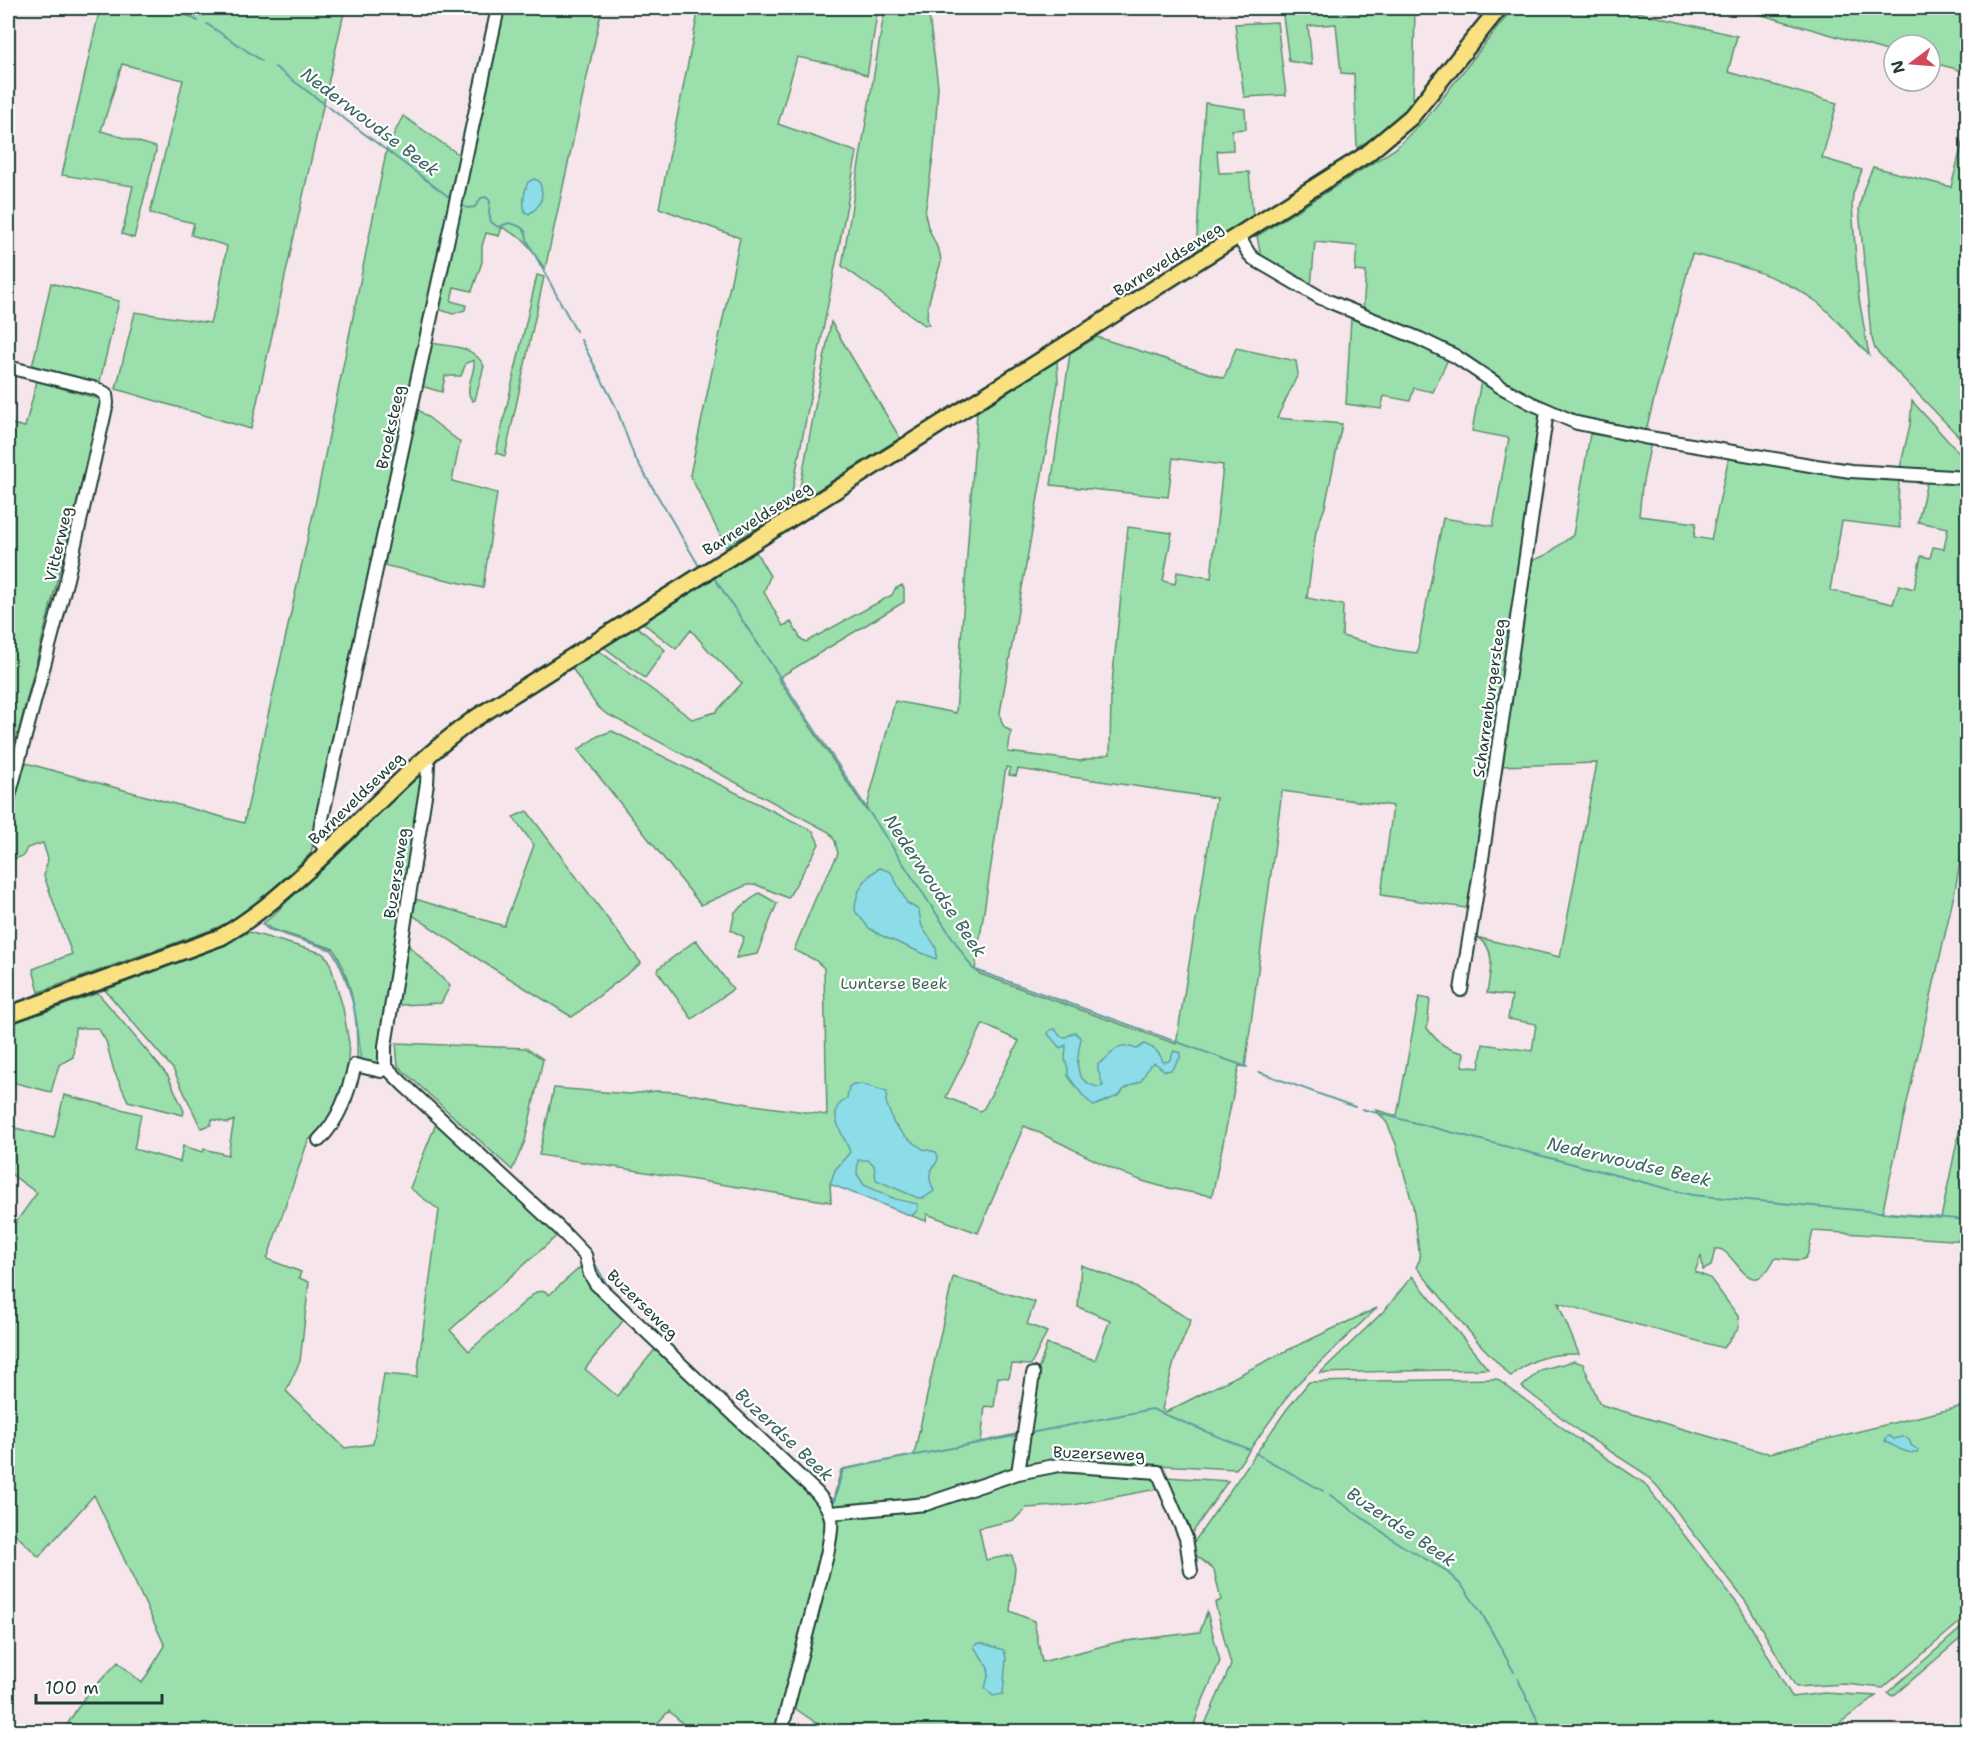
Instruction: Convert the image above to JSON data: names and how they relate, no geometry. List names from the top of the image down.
{
  "streets": {
    "main road": ["Barneveldseweg"],
    "street": [
      "Broeksteeg",
      "Vitterweg",
      "Scharrenburgersteeg",
      "Buzerseweg"
    ]
  },
  "crossings": [
    ["Barneveldseweg", "Broeksteeg"],
    ["Barneveldseweg", "Buzerseweg"]
  ],
  "water": ["Nederwoudse Beek", "Buzerdse Beek"],
  "parks": ["Lunterse Beek"],
  "scale_bar": "100 m",
  "north": "left"
}
